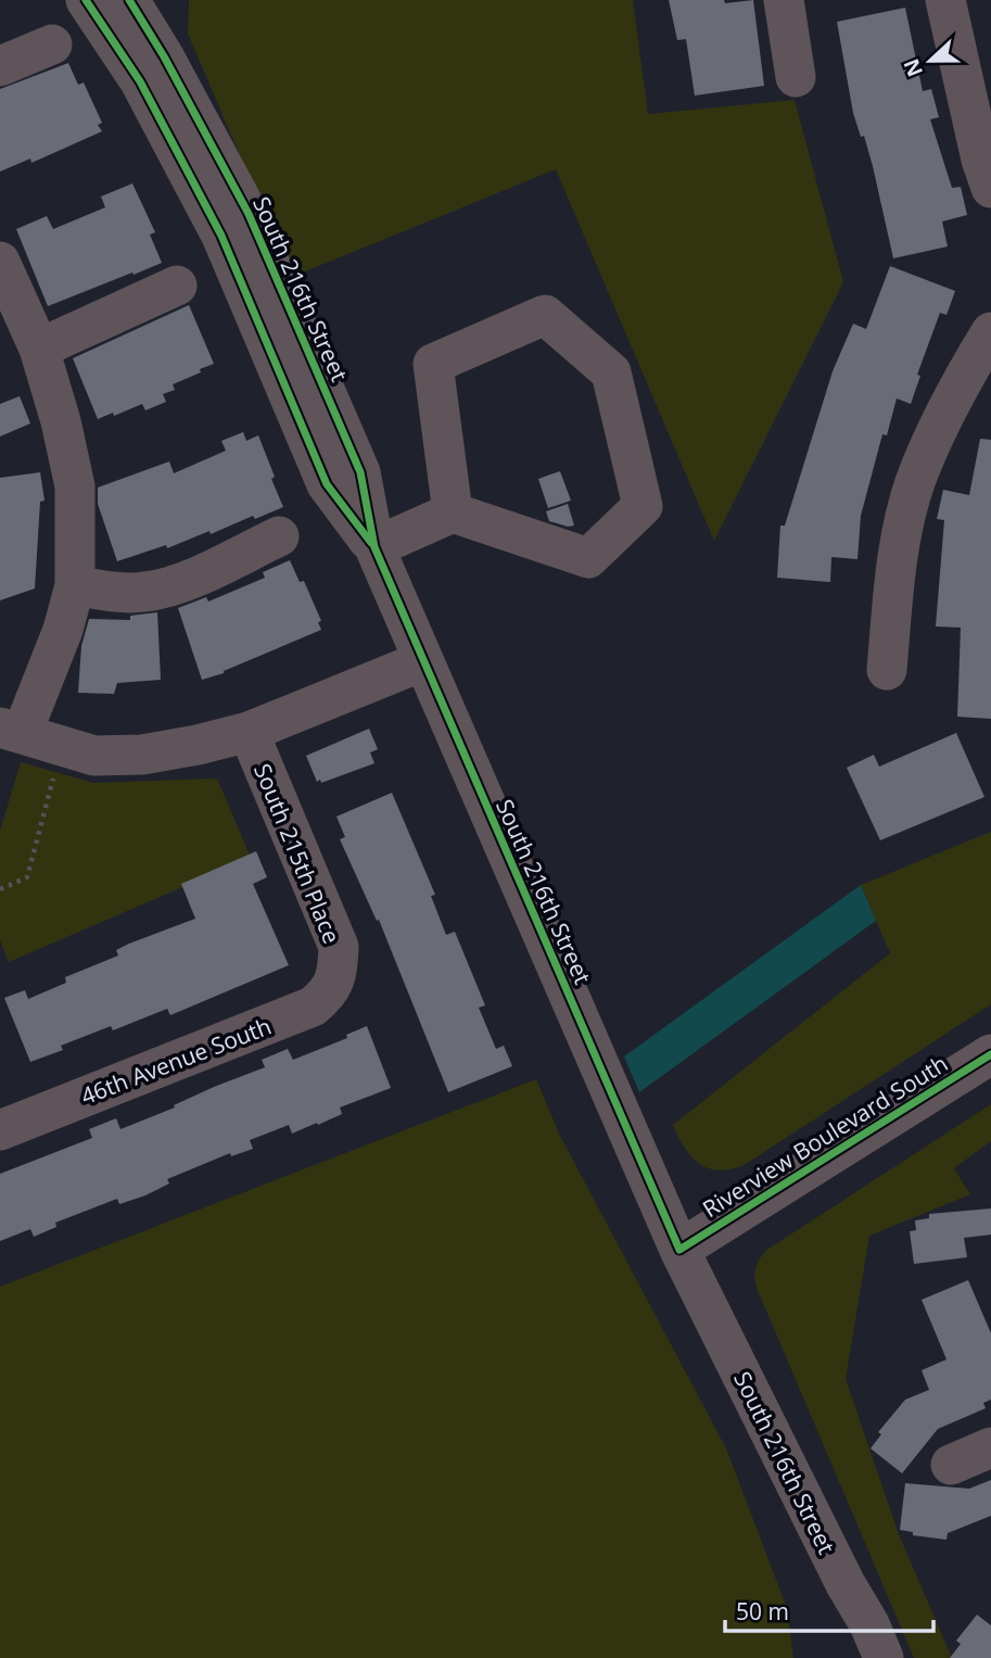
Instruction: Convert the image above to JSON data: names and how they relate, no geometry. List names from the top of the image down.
{
  "streets": {
    "street": [
      "South 216th Street",
      "South 215th Place",
      "46th Avenue South",
      "Riverview Boulevard South"
    ]
  },
  "crossings": [
    ["South 216th Street", "Riverview Boulevard South"],
    ["South 215th Place", "46th Avenue South"]
  ],
  "scale_bar": "50 m",
  "north": "left"
}
